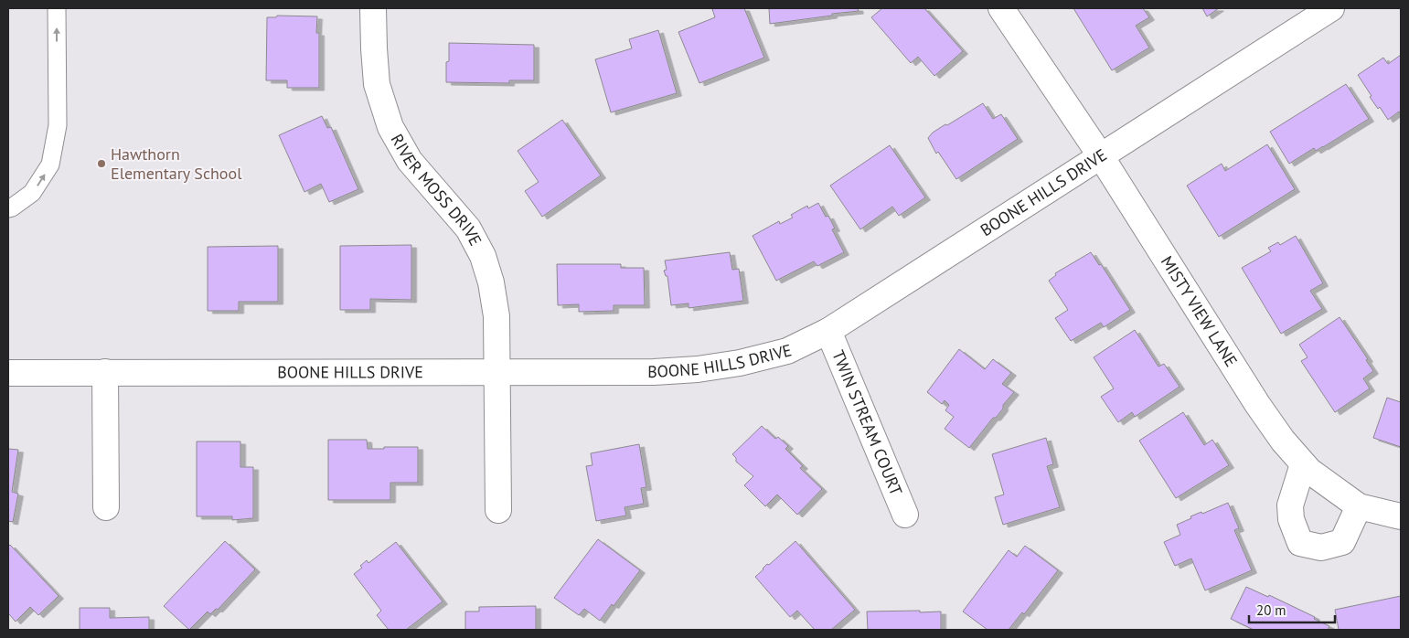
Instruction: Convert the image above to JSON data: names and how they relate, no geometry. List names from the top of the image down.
{
  "streets": {
    "street": [
      "RIVER MOSS DRIVE",
      "BOONE HILLS DRIVE",
      "MISTY VIEW LANE",
      "TWIN STREAM COURT"
    ]
  },
  "crossings": [
    ["RIVER MOSS DRIVE", "BOONE HILLS DRIVE"],
    ["BOONE HILLS DRIVE", "MISTY VIEW LANE"],
    ["BOONE HILLS DRIVE", "TWIN STREAM COURT"]
  ],
  "places": ["Hawthorn Elementary School"],
  "scale_bar": "20 m"
}
